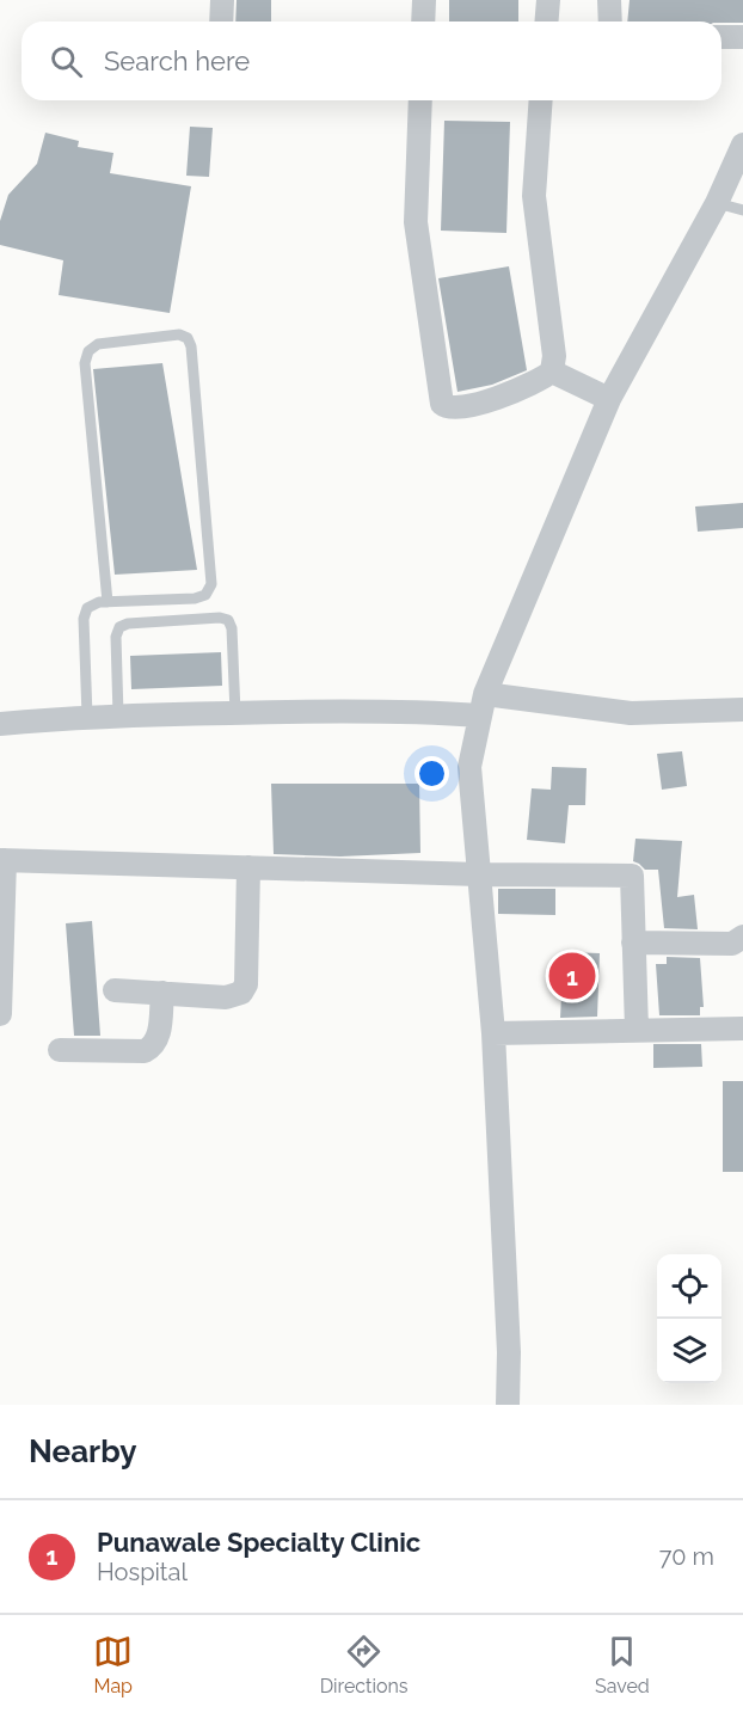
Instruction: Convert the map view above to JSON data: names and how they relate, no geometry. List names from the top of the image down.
{
  "page": {
    "search": "Search here",
    "pins": "1",
    "heading": "Nearby",
    "list": [
      {
        "mark": "1",
        "name": "Punawale Specialty Clinic",
        "note": "Hospital",
        "value": "70 m"
      }
    ],
    "nav": ["Map", "Directions", "Saved"]
  }
}
